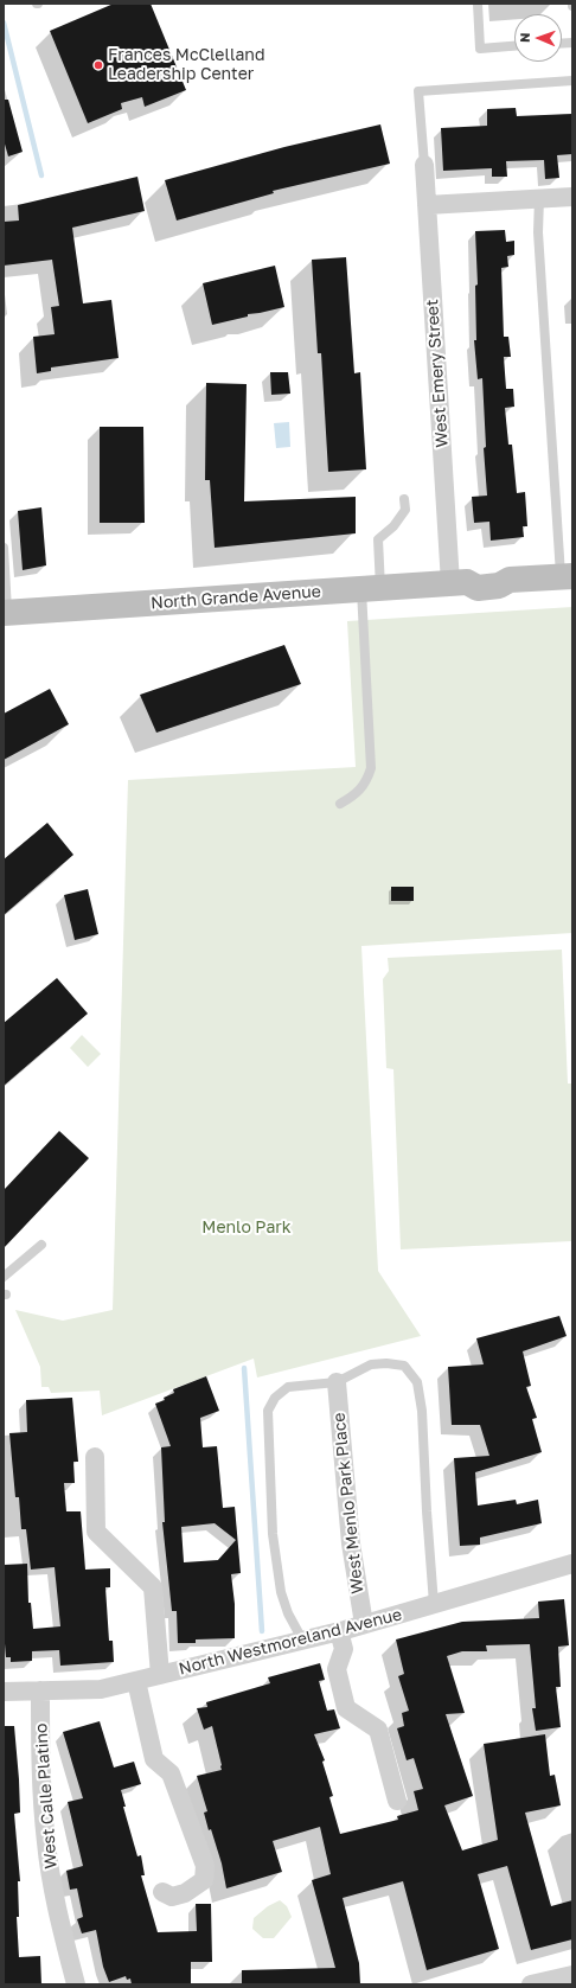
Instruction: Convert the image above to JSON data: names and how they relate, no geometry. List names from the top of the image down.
{
  "streets": {
    "main road": ["North Grande Avenue"],
    "street": [
      "West Emery Street",
      "West Menlo Park Place",
      "North Westmoreland Avenue",
      "West Calle Platino"
    ]
  },
  "crossings": [
    ["West Emery Street", "North Grande Avenue"],
    ["West Menlo Park Place", "North Westmoreland Avenue"],
    ["North Westmoreland Avenue", "West Calle Platino"]
  ],
  "parks": ["Menlo Park"],
  "places": ["Frances McClelland Leadership Center"],
  "north": "left"
}
